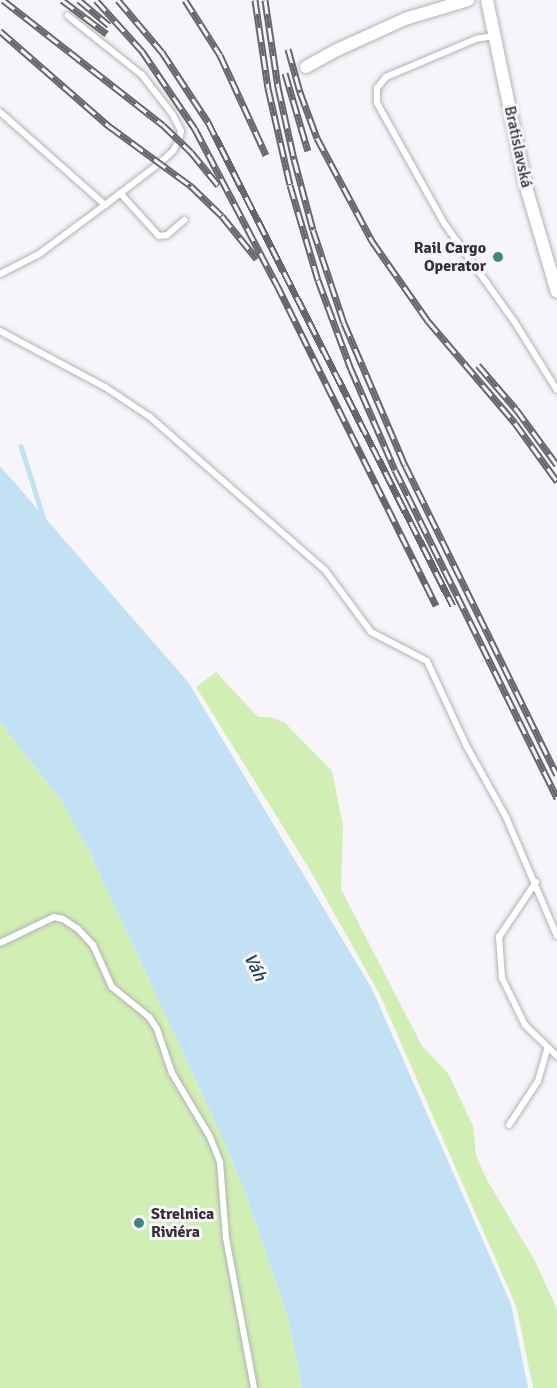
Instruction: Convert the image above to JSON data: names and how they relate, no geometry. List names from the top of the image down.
{
  "streets": {
    "street": ["Bratislavská"]
  },
  "water": ["Váh"],
  "places": ["Rail Cargo Operator", "Strelnica Riviéra"]
}
